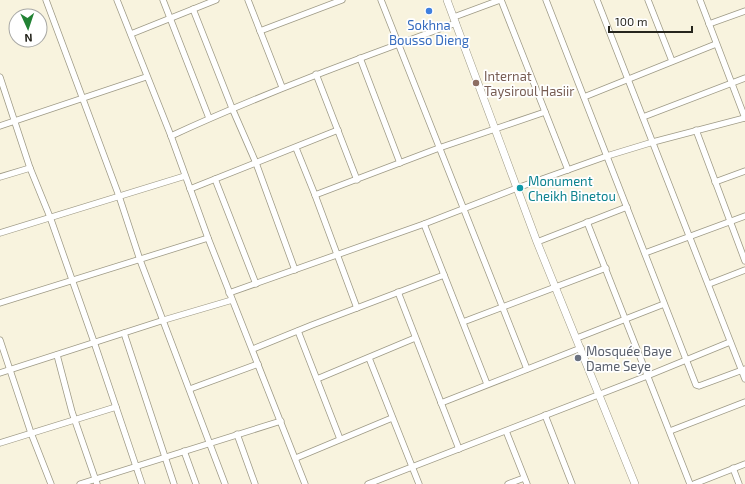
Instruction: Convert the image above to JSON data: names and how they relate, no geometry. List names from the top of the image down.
{
  "places": [
    "Sokhna Bousso Dieng",
    "Internat Taysiroul Hasiir",
    "Monument Cheikh Binetou",
    "Mosquée Baye Dame Seye"
  ],
  "scale_bar": "100 m",
  "north": "bottom"
}
